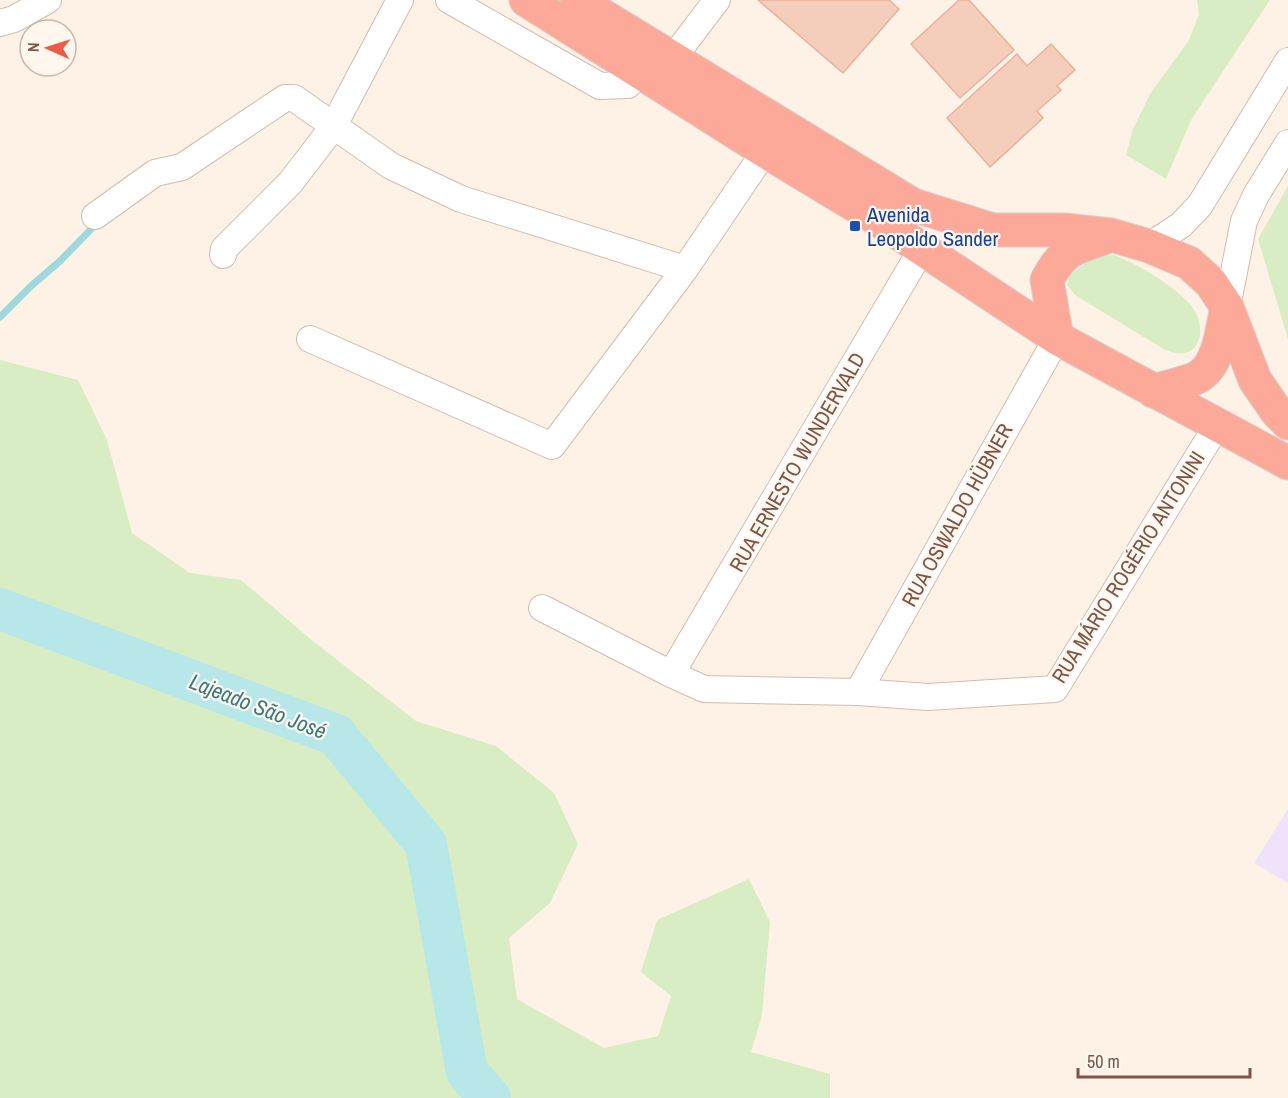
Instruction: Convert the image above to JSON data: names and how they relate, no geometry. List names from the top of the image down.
{
  "streets": {
    "street": ["RUA ERNESTO WUNDERVALD", "RUA OSWALDO HÜBNER", "RUA MÁRIO ROGÉRIO ANTONINI"]
  },
  "crossings": [
    ["RUA ERNESTO WUNDERVALD", "RUA MÁRIO ROGÉRIO ANTONINI"],
    ["RUA OSWALDO HÜBNER", "RUA MÁRIO ROGÉRIO ANTONINI"]
  ],
  "water": ["Lajeado São José"],
  "places": {
    "transit": ["Avenida Leopoldo Sander"]
  },
  "scale_bar": "50 m",
  "north": "left"
}
